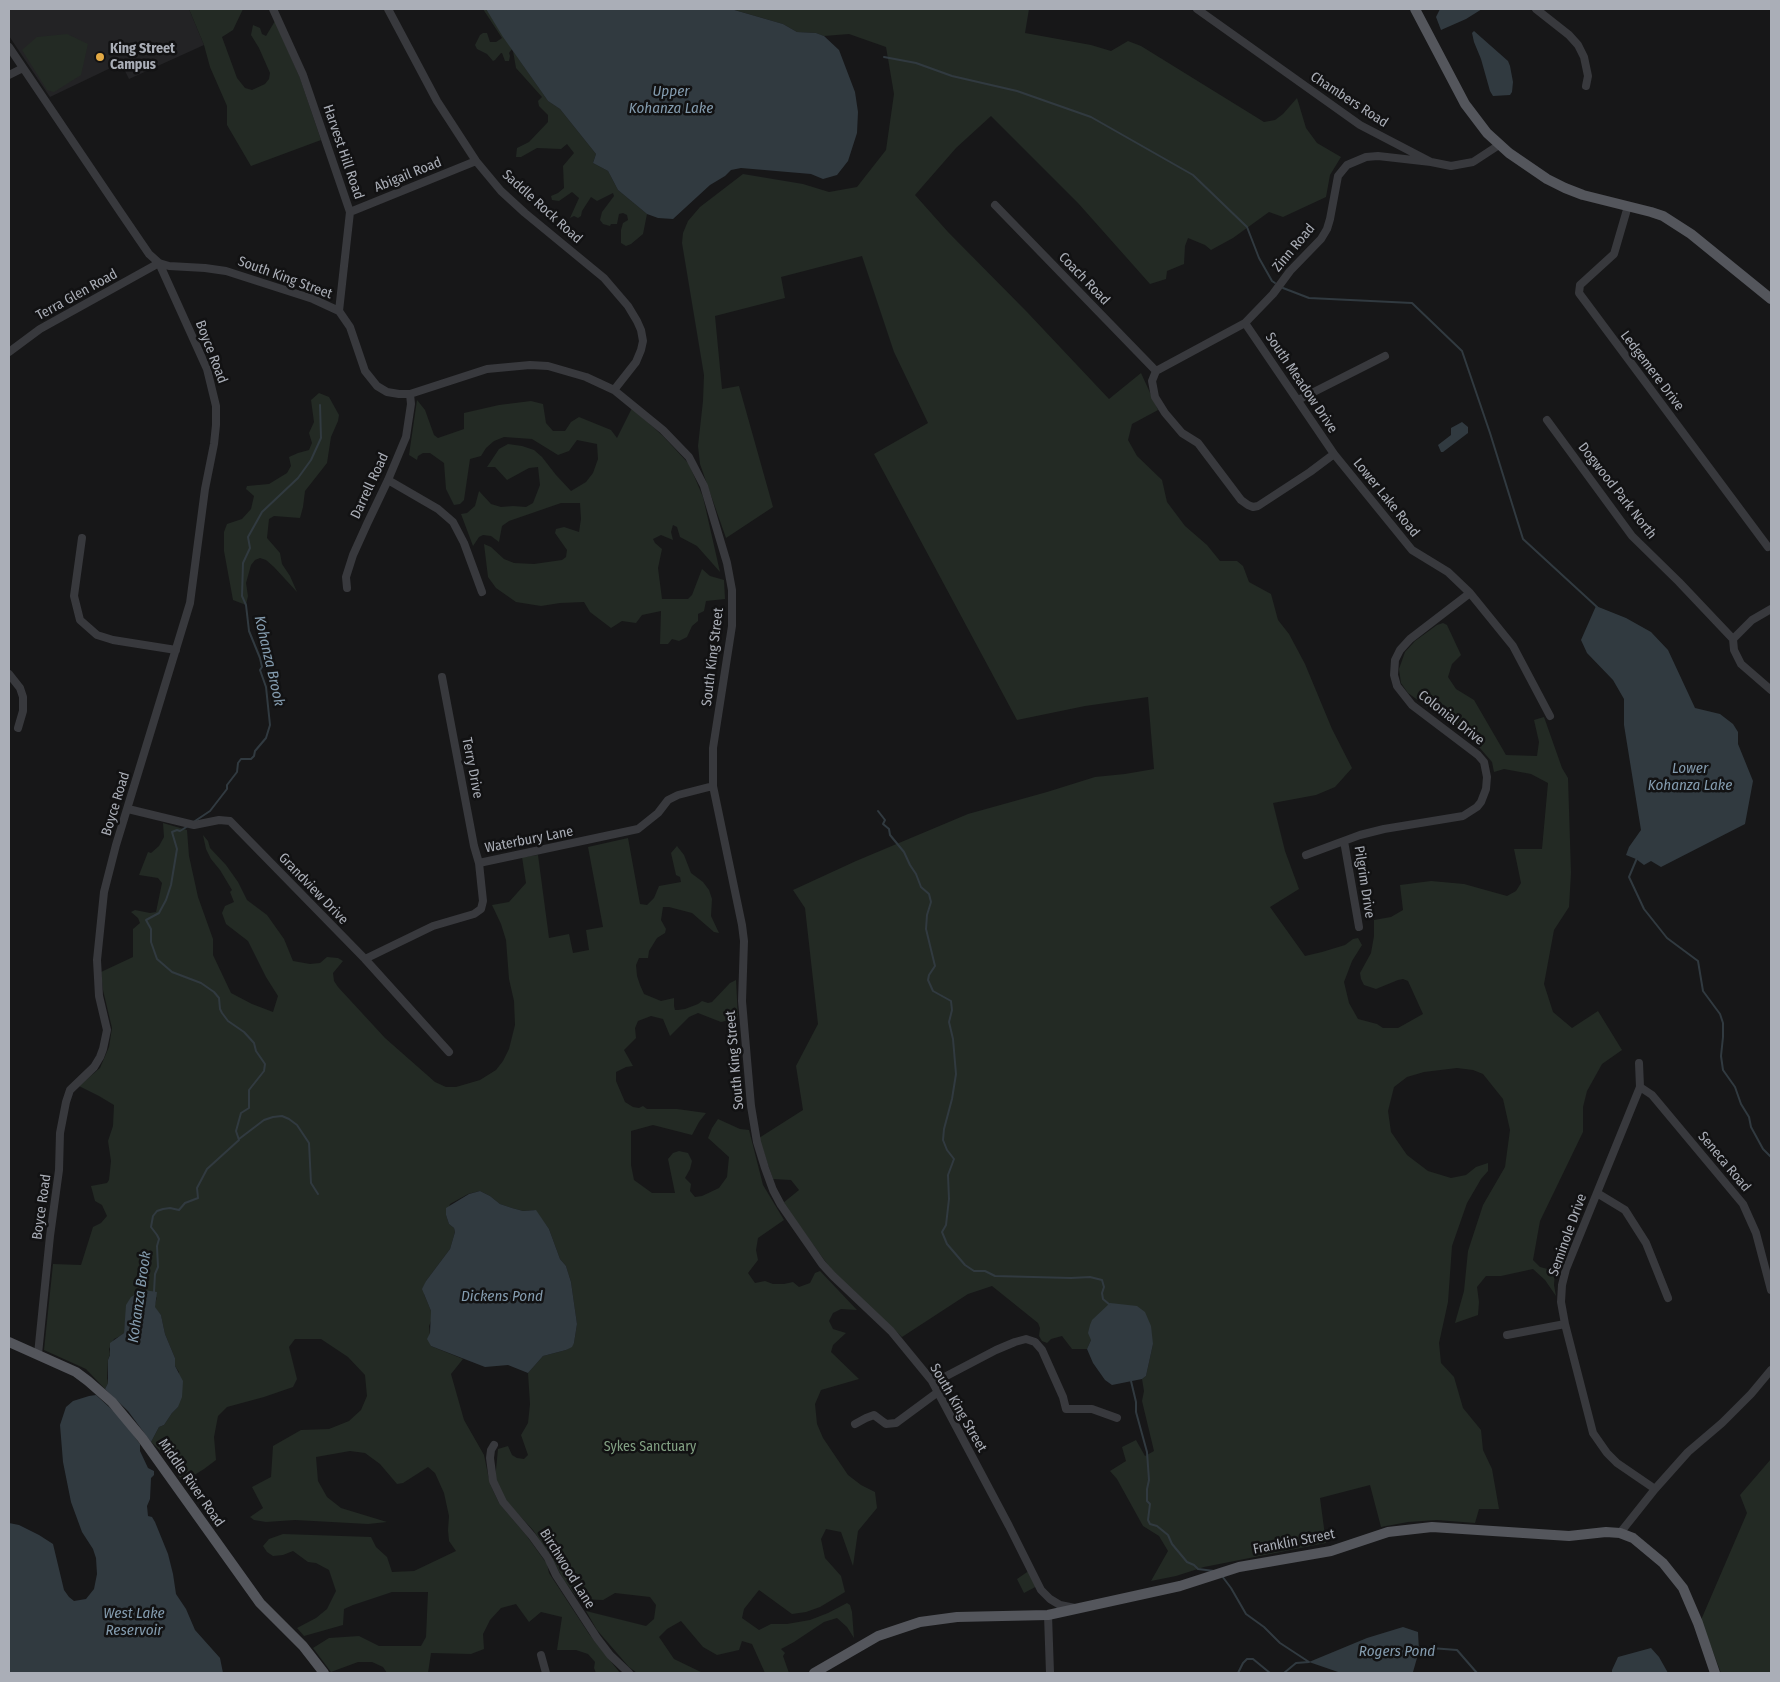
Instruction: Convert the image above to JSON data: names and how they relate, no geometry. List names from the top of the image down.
{
  "streets": {
    "main road": ["Middle River Road", "Franklin Street"],
    "street": [
      "Chambers Road",
      "Harvest Hill Road",
      "Abigail Road",
      "Saddle Rock Road",
      "Zinn Road",
      "South King Street",
      "Coach Road",
      "Terra Glen Road",
      "Boyce Road",
      "Ledgemere Drive",
      "South Meadow Drive",
      "Darrell Road",
      "Dogwood Park North",
      "Lower Lake Road",
      "Colonial Drive",
      "Terry Drive",
      "Waterbury Lane",
      "Pilgrim Drive",
      "Grandview Drive",
      "Seneca Road",
      "Seminole Drive",
      "Birchwood Lane"
    ]
  },
  "crossings": [
    ["Chambers Road", "Zinn Road"],
    ["Harvest Hill Road", "Abigail Road"],
    ["Harvest Hill Road", "South King Street"],
    ["Abigail Road", "Saddle Rock Road"],
    ["Saddle Rock Road", "South King Street"],
    ["Zinn Road", "Coach Road"],
    ["Zinn Road", "South Meadow Drive"],
    ["South King Street", "Terra Glen Road"],
    ["South King Street", "Boyce Road"],
    ["South King Street", "Darrell Road"],
    ["South King Street", "Waterbury Lane"],
    ["South King Street", "Franklin Street"],
    ["Coach Road", "South Meadow Drive"],
    ["Terra Glen Road", "Boyce Road"],
    ["Boyce Road", "Grandview Drive"],
    ["Boyce Road", "Middle River Road"],
    ["South Meadow Drive", "Lower Lake Road"],
    ["Lower Lake Road", "Colonial Drive"],
    ["Colonial Drive", "Pilgrim Drive"],
    ["Terry Drive", "Waterbury Lane"],
    ["Waterbury Lane", "Grandview Drive"],
    ["Seneca Road", "Seminole Drive"]
  ],
  "water": [
    "Upper Kohanza Lake",
    "Kohanza Brook",
    "Lower Kohanza Lake",
    "Dickens Pond",
    "West Lake Reservoir",
    "Rogers Pond"
  ],
  "parks": ["Sykes Sanctuary"],
  "places": ["King Street Campus"]
}
